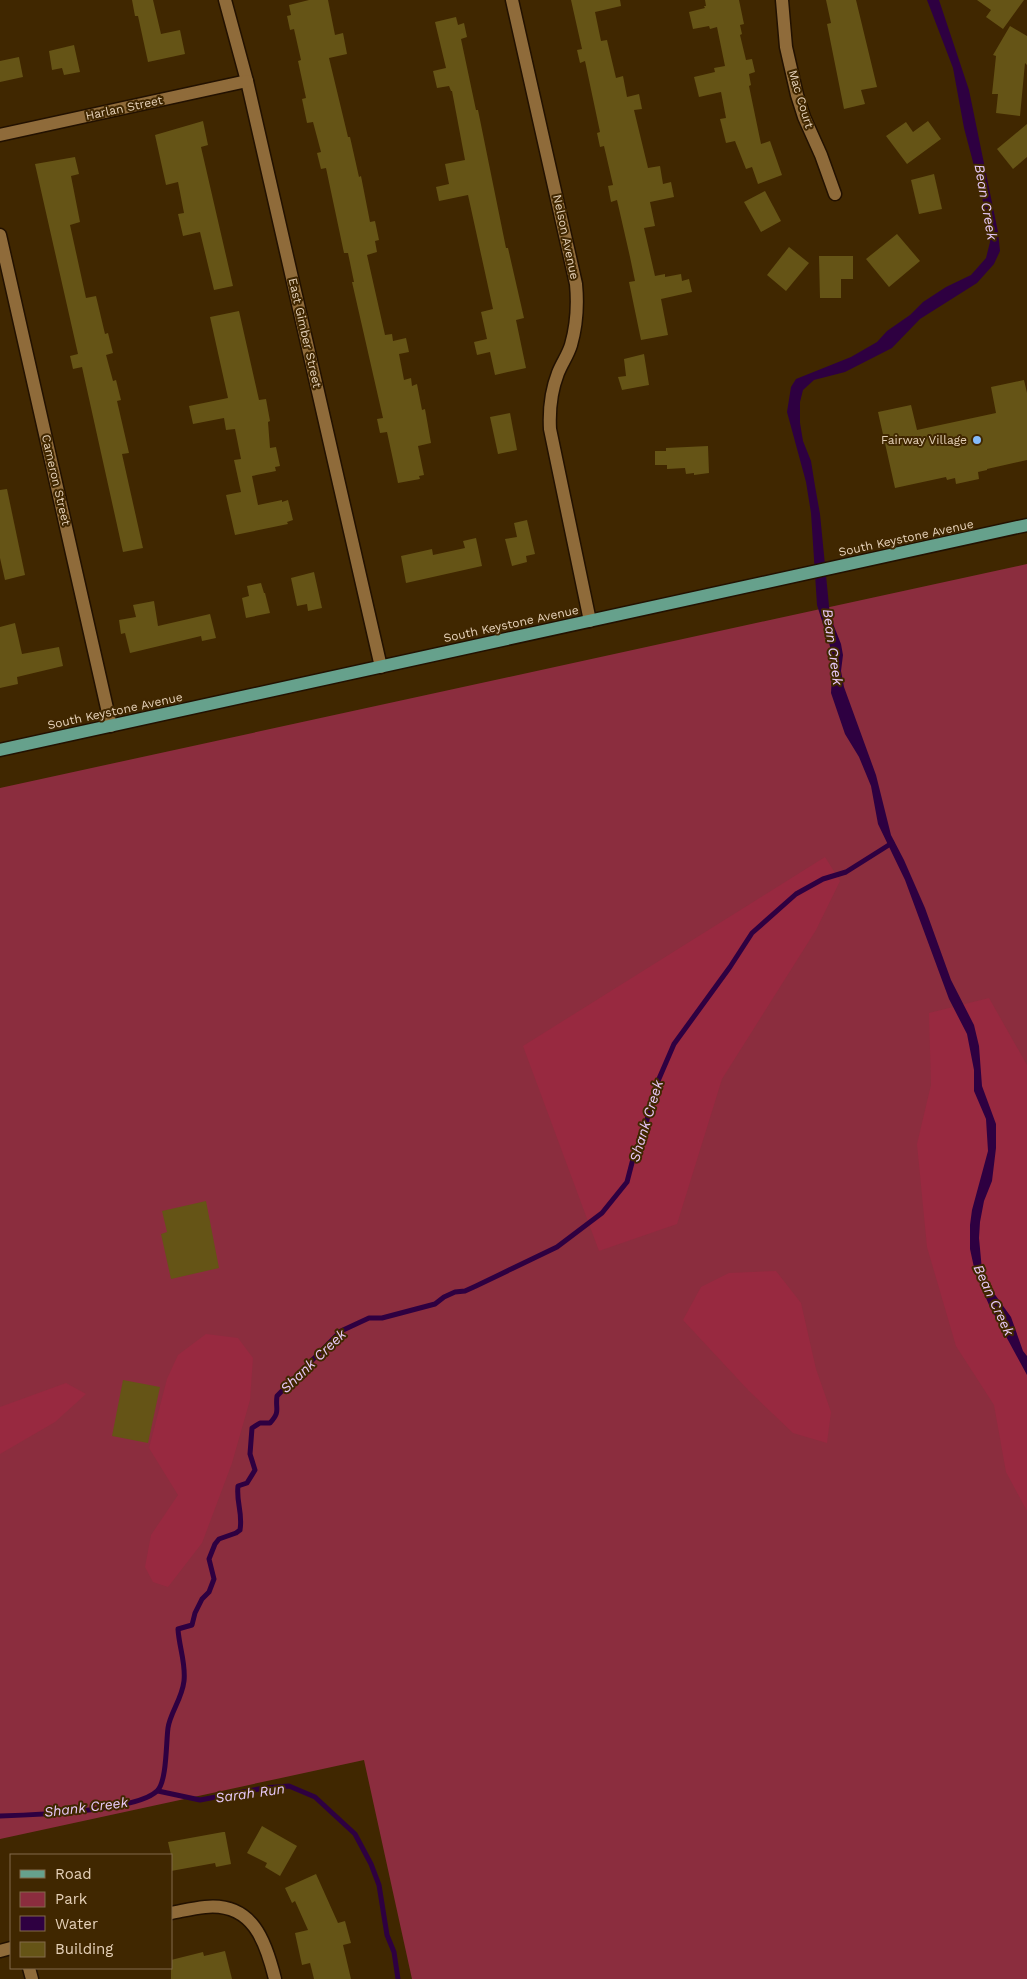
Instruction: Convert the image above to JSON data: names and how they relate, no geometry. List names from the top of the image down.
{
  "streets": {
    "main road": ["South Keystone Avenue"],
    "street": [
      "Mac Court",
      "Harlan Street",
      "Nelson Avenue",
      "East Gimber Street",
      "Cameron Street"
    ]
  },
  "crossings": [
    ["Harlan Street", "East Gimber Street"],
    ["Nelson Avenue", "South Keystone Avenue"],
    ["East Gimber Street", "South Keystone Avenue"],
    ["Cameron Street", "South Keystone Avenue"]
  ],
  "water": ["Bean Creek", "Shank Creek", "Sarah Run"],
  "places": ["Fairway Village"],
  "legend": [
    "Road",
    "Park",
    "Water",
    "Building"
  ]
}
